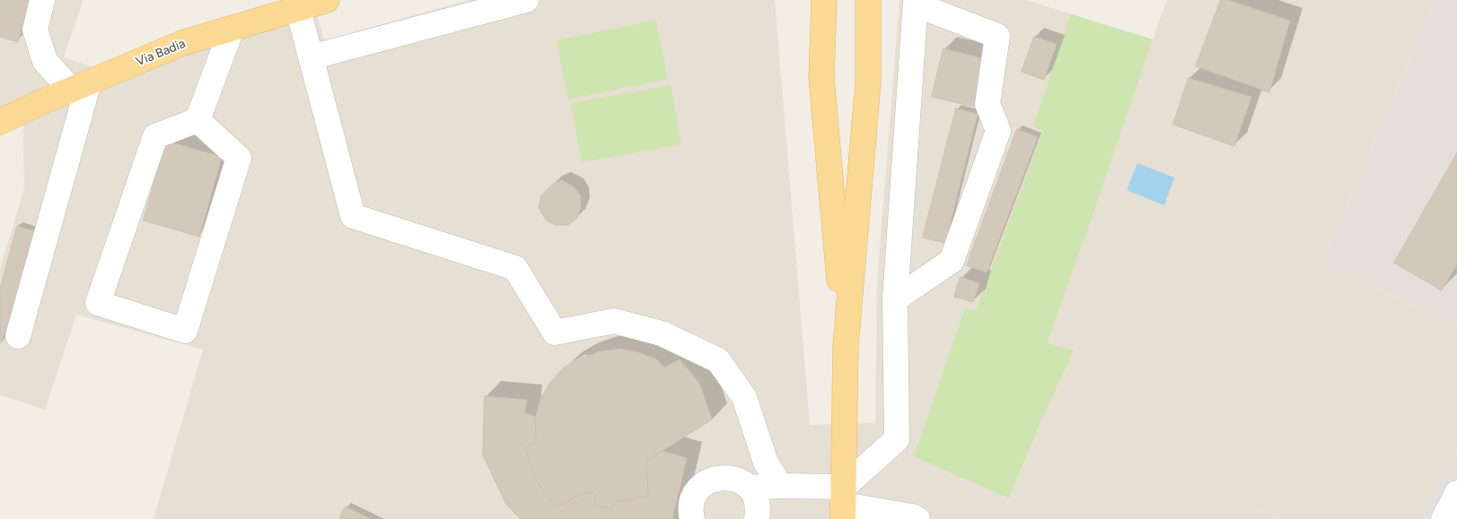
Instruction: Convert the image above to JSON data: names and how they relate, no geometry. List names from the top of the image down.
{
  "streets": {
    "main road": ["Via Badia"]
  }
}
